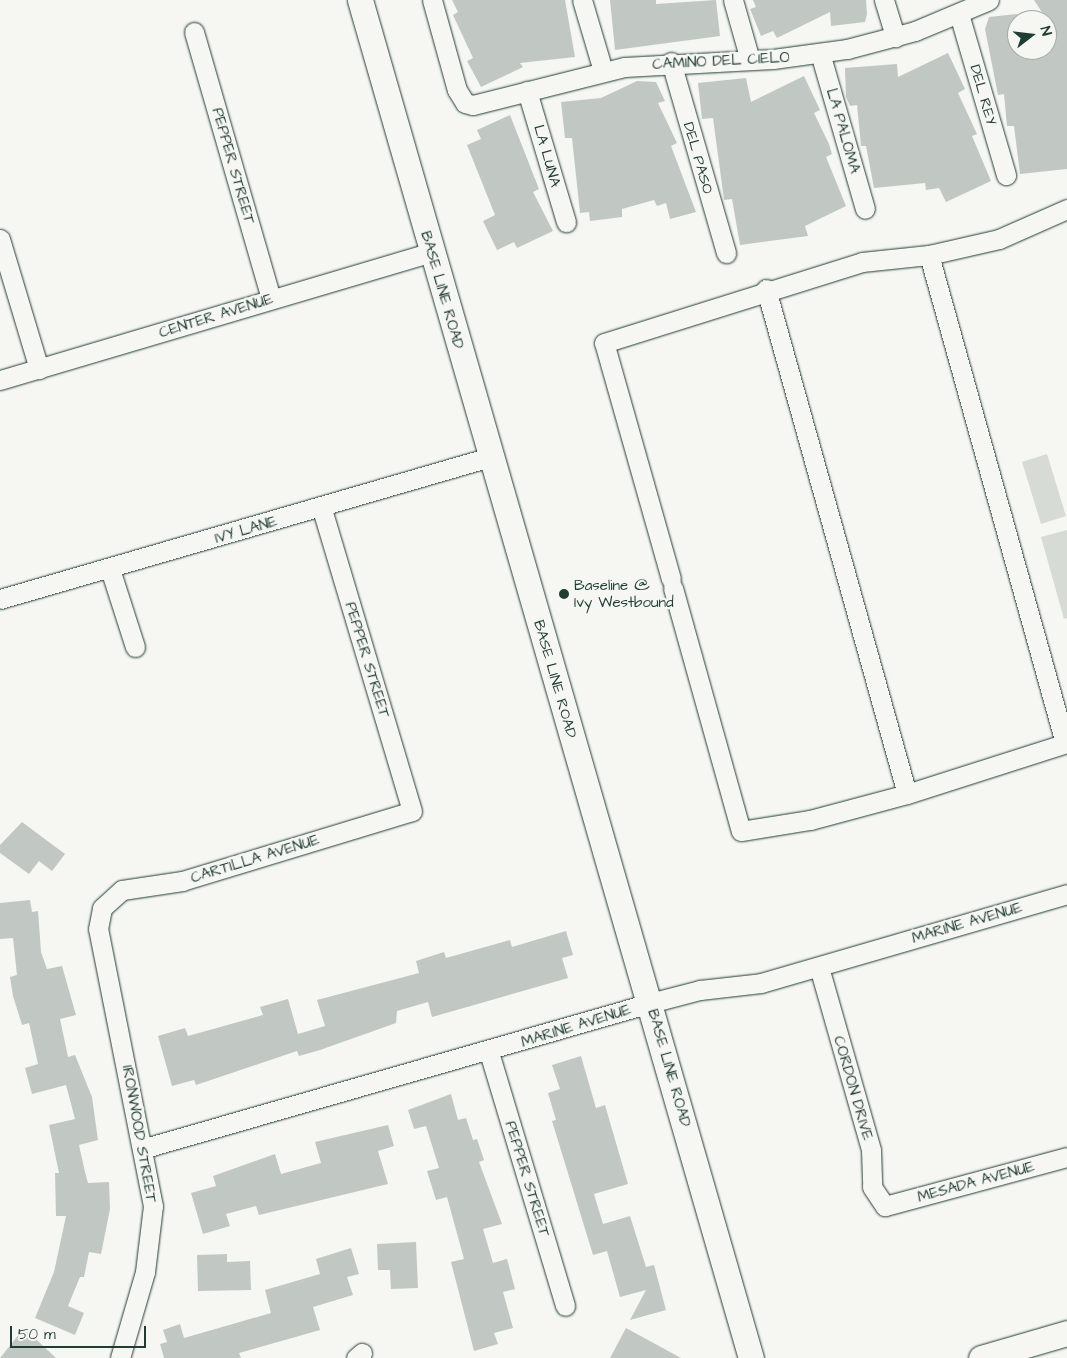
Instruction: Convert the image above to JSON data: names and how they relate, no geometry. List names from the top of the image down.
{
  "streets": {
    "main road": ["BASE LINE ROAD"],
    "street": [
      "CAMINO DEL CIELO",
      "DEL REY",
      "LA PALOMA",
      "LA LUNA",
      "DEL PASO",
      "PEPPER STREET",
      "CENTER AVENUE",
      "IVY LANE",
      "CARTILLA AVENUE",
      "MARINE AVENUE",
      "CORDON DRIVE",
      "IRONWOOD STREET",
      "MESADA AVENUE"
    ]
  },
  "crossings": [
    ["CAMINO DEL CIELO", "DEL REY"],
    ["CAMINO DEL CIELO", "LA PALOMA"],
    ["CAMINO DEL CIELO", "LA LUNA"],
    ["CAMINO DEL CIELO", "DEL PASO"],
    ["PEPPER STREET", "CENTER AVENUE"],
    ["PEPPER STREET", "IVY LANE"],
    ["PEPPER STREET", "CARTILLA AVENUE"],
    ["PEPPER STREET", "MARINE AVENUE"],
    ["BASE LINE ROAD", "CENTER AVENUE"],
    ["BASE LINE ROAD", "IVY LANE"],
    ["BASE LINE ROAD", "MARINE AVENUE"],
    ["CARTILLA AVENUE", "IRONWOOD STREET"],
    ["MARINE AVENUE", "CORDON DRIVE"],
    ["MARINE AVENUE", "IRONWOOD STREET"],
    ["CORDON DRIVE", "MESADA AVENUE"]
  ],
  "places": ["Baseline @ Ivy Westbound"],
  "scale_bar": "50 m",
  "north": "right"
}
